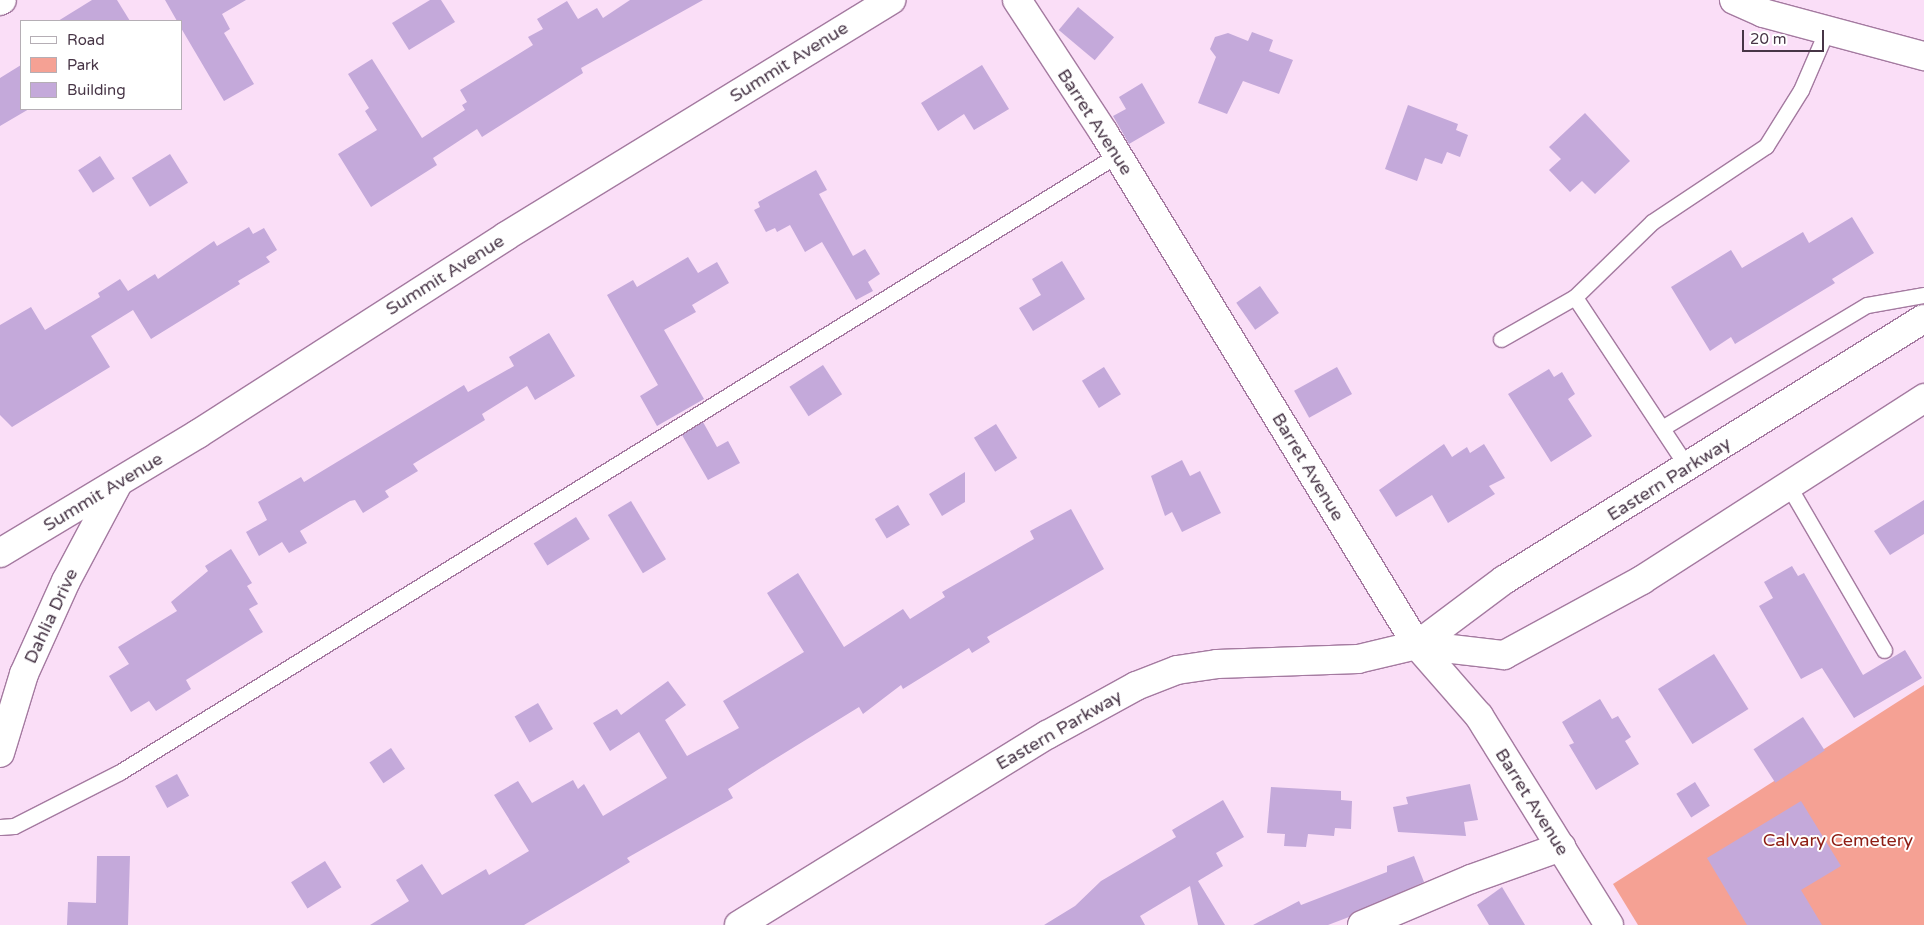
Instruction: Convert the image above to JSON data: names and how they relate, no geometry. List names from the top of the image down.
{
  "streets": {
    "street": [
      "Summit Avenue",
      "Barret Avenue",
      "Eastern Parkway",
      "Dahlia Drive"
    ]
  },
  "crossings": [
    ["Summit Avenue", "Dahlia Drive"],
    ["Barret Avenue", "Eastern Parkway"]
  ],
  "parks": ["Calvary Cemetery"],
  "legend": ["Road", "Park", "Building"],
  "scale_bar": "20 m"
}
